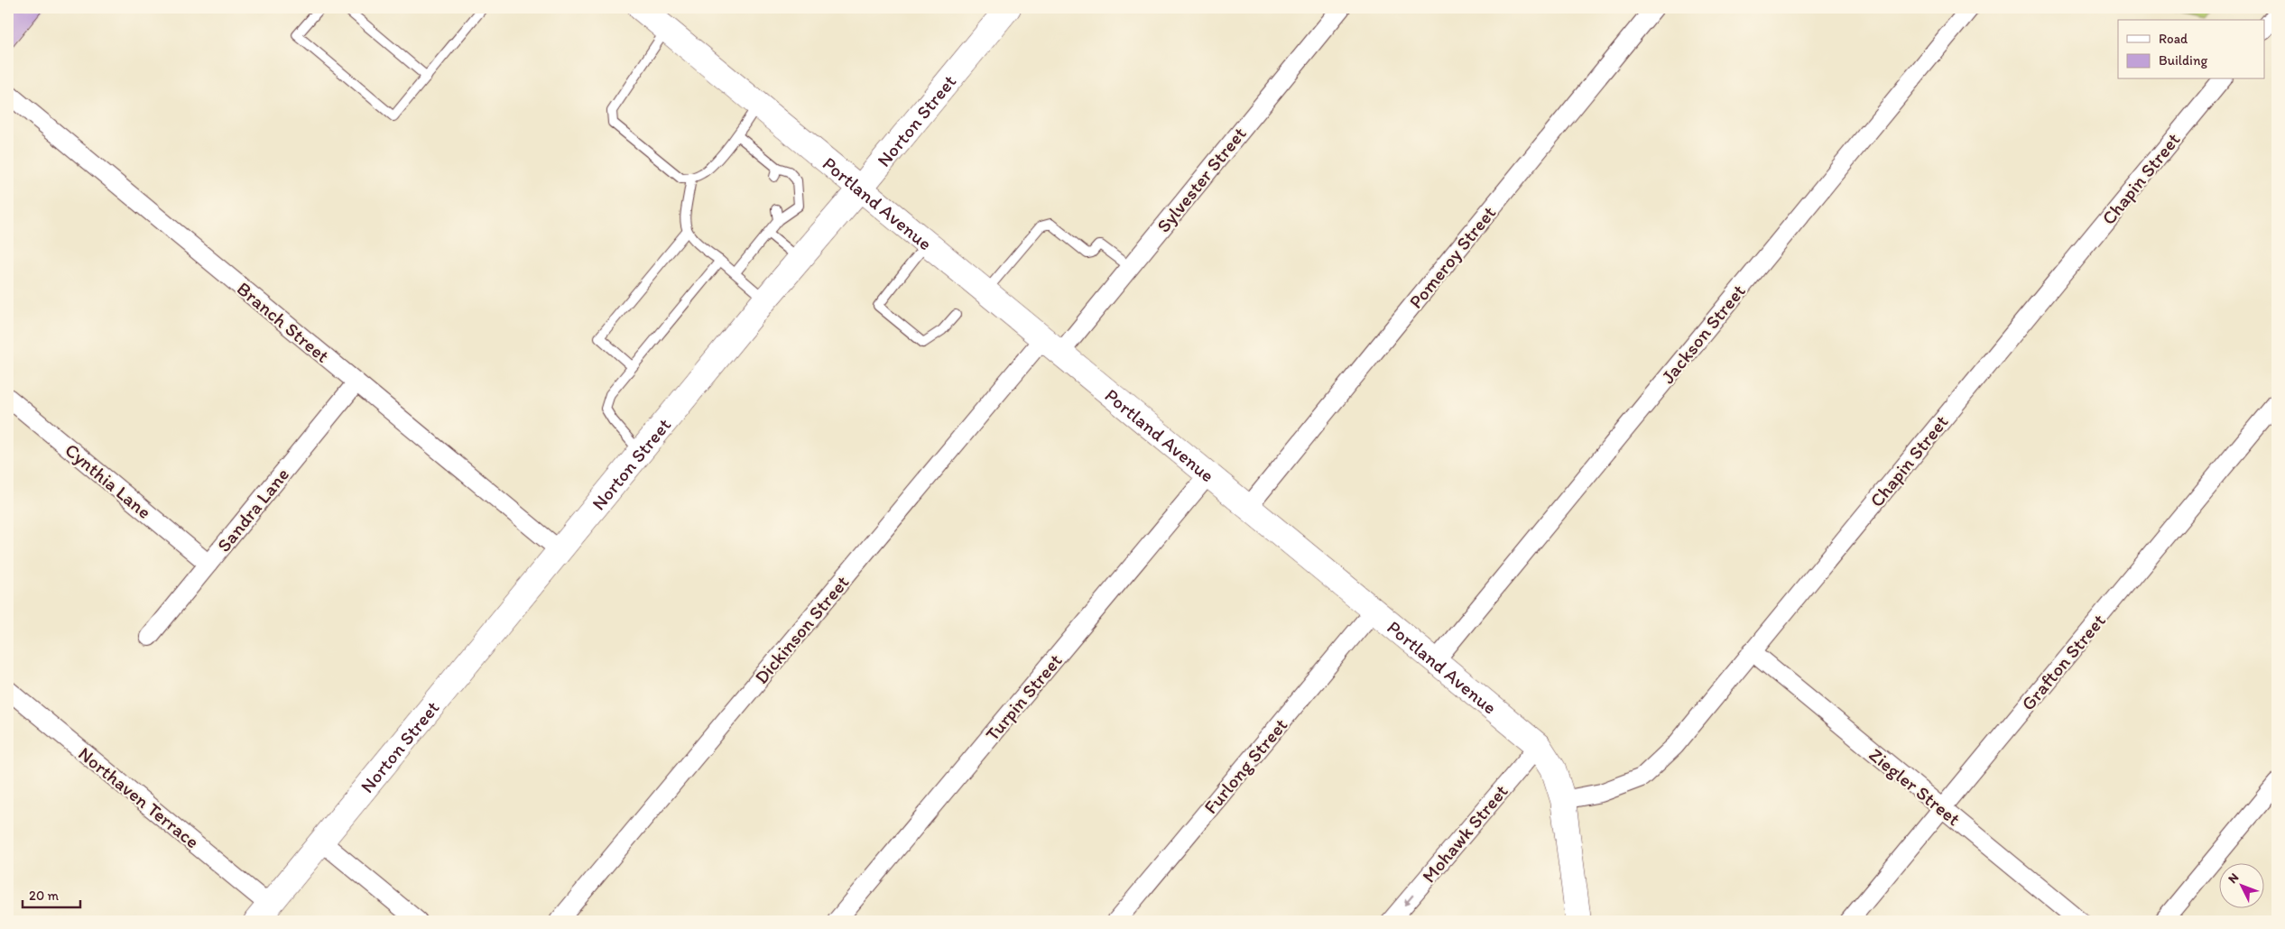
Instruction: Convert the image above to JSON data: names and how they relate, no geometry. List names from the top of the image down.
{
  "streets": {
    "main road": ["Norton Street", "Portland Avenue"],
    "street": [
      "Chapin Street",
      "Sylvester Street",
      "Pomeroy Street",
      "Branch Street",
      "Jackson Street",
      "Cynthia Lane",
      "Sandra Lane",
      "Dickinson Street",
      "Grafton Street",
      "Turpin Street",
      "Furlong Street",
      "Ziegler Street",
      "Northaven Terrace",
      "Mohawk Street"
    ]
  },
  "crossings": [
    ["Norton Street", "Portland Avenue"],
    ["Norton Street", "Branch Street"],
    ["Norton Street", "Northaven Terrace"],
    ["Chapin Street", "Portland Avenue"],
    ["Chapin Street", "Ziegler Street"],
    ["Sylvester Street", "Portland Avenue"],
    ["Sylvester Street", "Dickinson Street"],
    ["Portland Avenue", "Pomeroy Street"],
    ["Portland Avenue", "Jackson Street"],
    ["Portland Avenue", "Dickinson Street"],
    ["Portland Avenue", "Turpin Street"],
    ["Portland Avenue", "Furlong Street"],
    ["Portland Avenue", "Mohawk Street"],
    ["Branch Street", "Sandra Lane"],
    ["Cynthia Lane", "Sandra Lane"],
    ["Grafton Street", "Ziegler Street"]
  ],
  "one_way": ["Mohawk Street"],
  "legend": ["Road", "Building"],
  "scale_bar": "20 m",
  "north": "top left"
}
